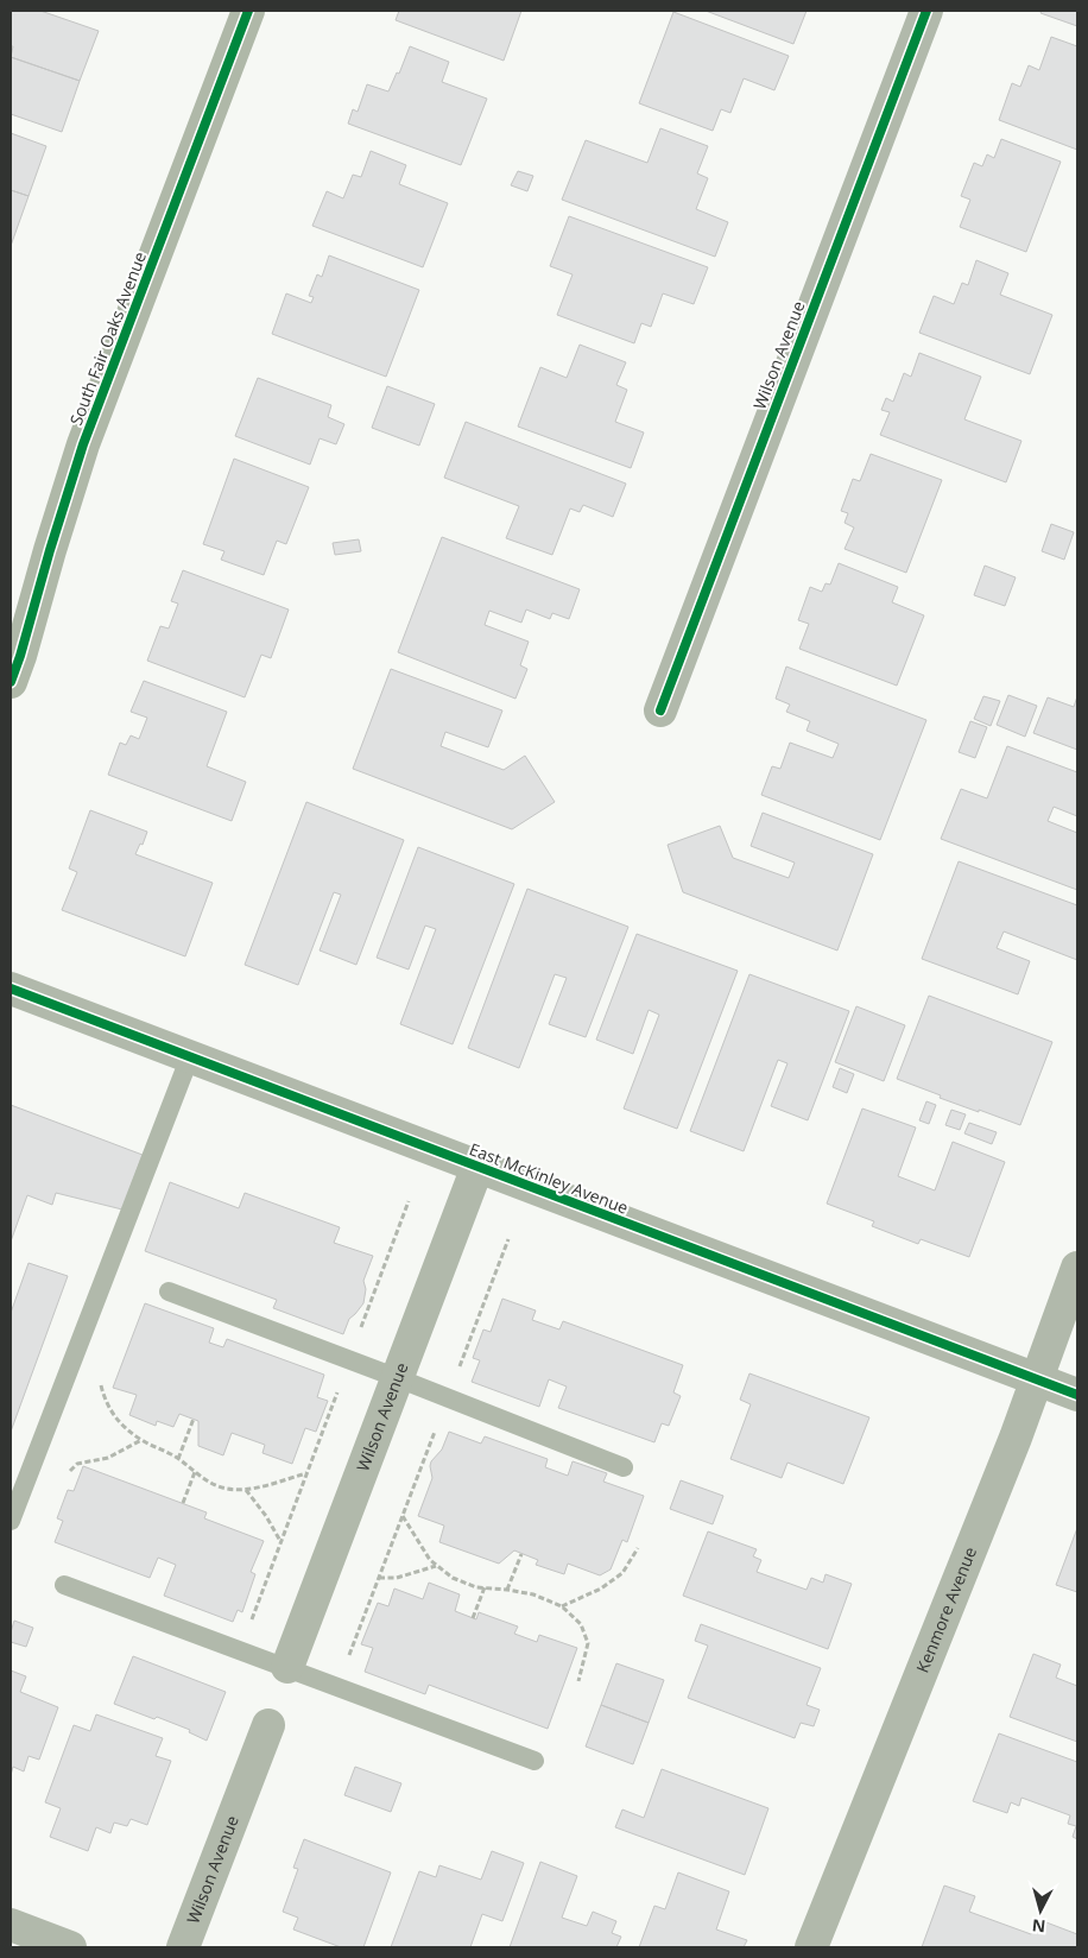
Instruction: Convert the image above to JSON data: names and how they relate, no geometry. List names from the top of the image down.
{
  "streets": {
    "main road": ["South Fair Oaks Avenue"],
    "street": ["Wilson Avenue", "East McKinley Avenue", "Kenmore Avenue"]
  },
  "crossings": [
    ["Wilson Avenue", "East McKinley Avenue"],
    ["East McKinley Avenue", "Kenmore Avenue"]
  ],
  "north": "bottom"
}
